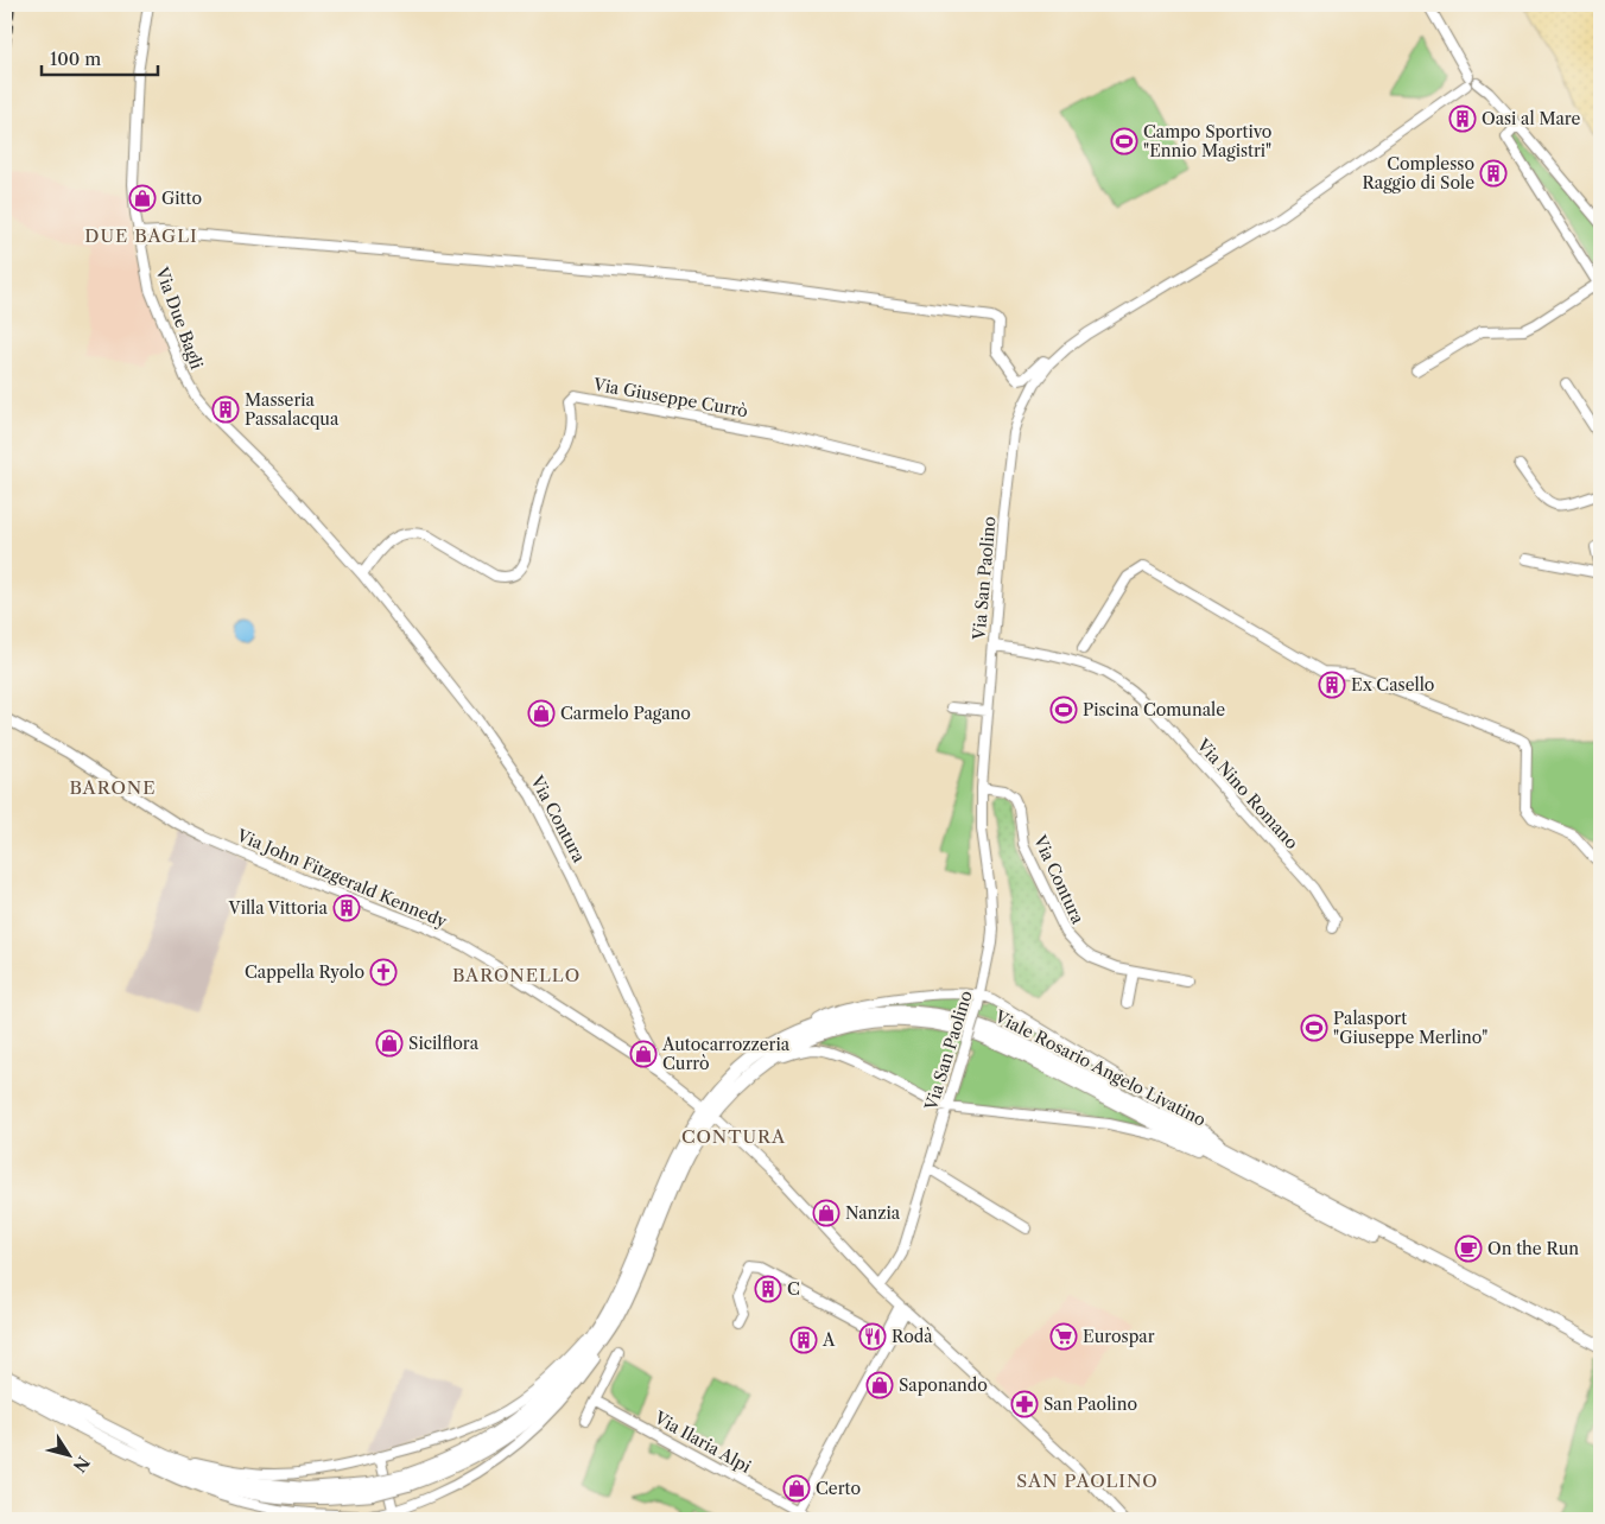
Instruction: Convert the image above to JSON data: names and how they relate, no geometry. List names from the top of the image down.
{
  "streets": {
    "main road": ["Viale Rosario Angelo Livatino"],
    "street": [
      "Via Due Bagli",
      "Via Giuseppe Currò",
      "Via San Paolino",
      "Via Nino Romano",
      "Via Contura",
      "Via John Fitzgerald Kennedy",
      "Via Ilaria Alpi"
    ]
  },
  "crossings": [
    ["Via Due Bagli", "Via Giuseppe Currò"],
    ["Via Due Bagli", "Via Contura"],
    ["Via Giuseppe Currò", "Via Contura"],
    ["Via San Paolino", "Via Nino Romano"],
    ["Via San Paolino", "Via Contura"],
    ["Via Contura", "Via John Fitzgerald Kennedy"]
  ],
  "districts": [
    "DUE BAGLI",
    "BARONE",
    "BARONELLO",
    "CONTURA",
    "SAN PAOLINO"
  ],
  "places": {
    "building": [
      "Oasi al Mare",
      "Complesso Raggio di Sole",
      "Masseria Passalacqua",
      "Ex Casello",
      "Villa Vittoria",
      "C",
      "A"
    ],
    "sports": ["Campo Sportivo \"Ennio Magistri\"", "Piscina Comunale", "Palasport \"Giuseppe Merlino\""],
    "shop": [
      "Gitto",
      "Carmelo Pagano",
      "Sicilflora",
      "Autocarrozzeria Currò",
      "Nanzia",
      "Saponando",
      "Certo"
    ],
    "church": ["Cappella Ryolo"],
    "cafe": ["On the Run"],
    "restaurant": ["Rodà"],
    "supermarket": ["Eurospar"],
    "pharmacy": ["San Paolino"]
  },
  "scale_bar": "100 m",
  "north": "bottom right"
}
